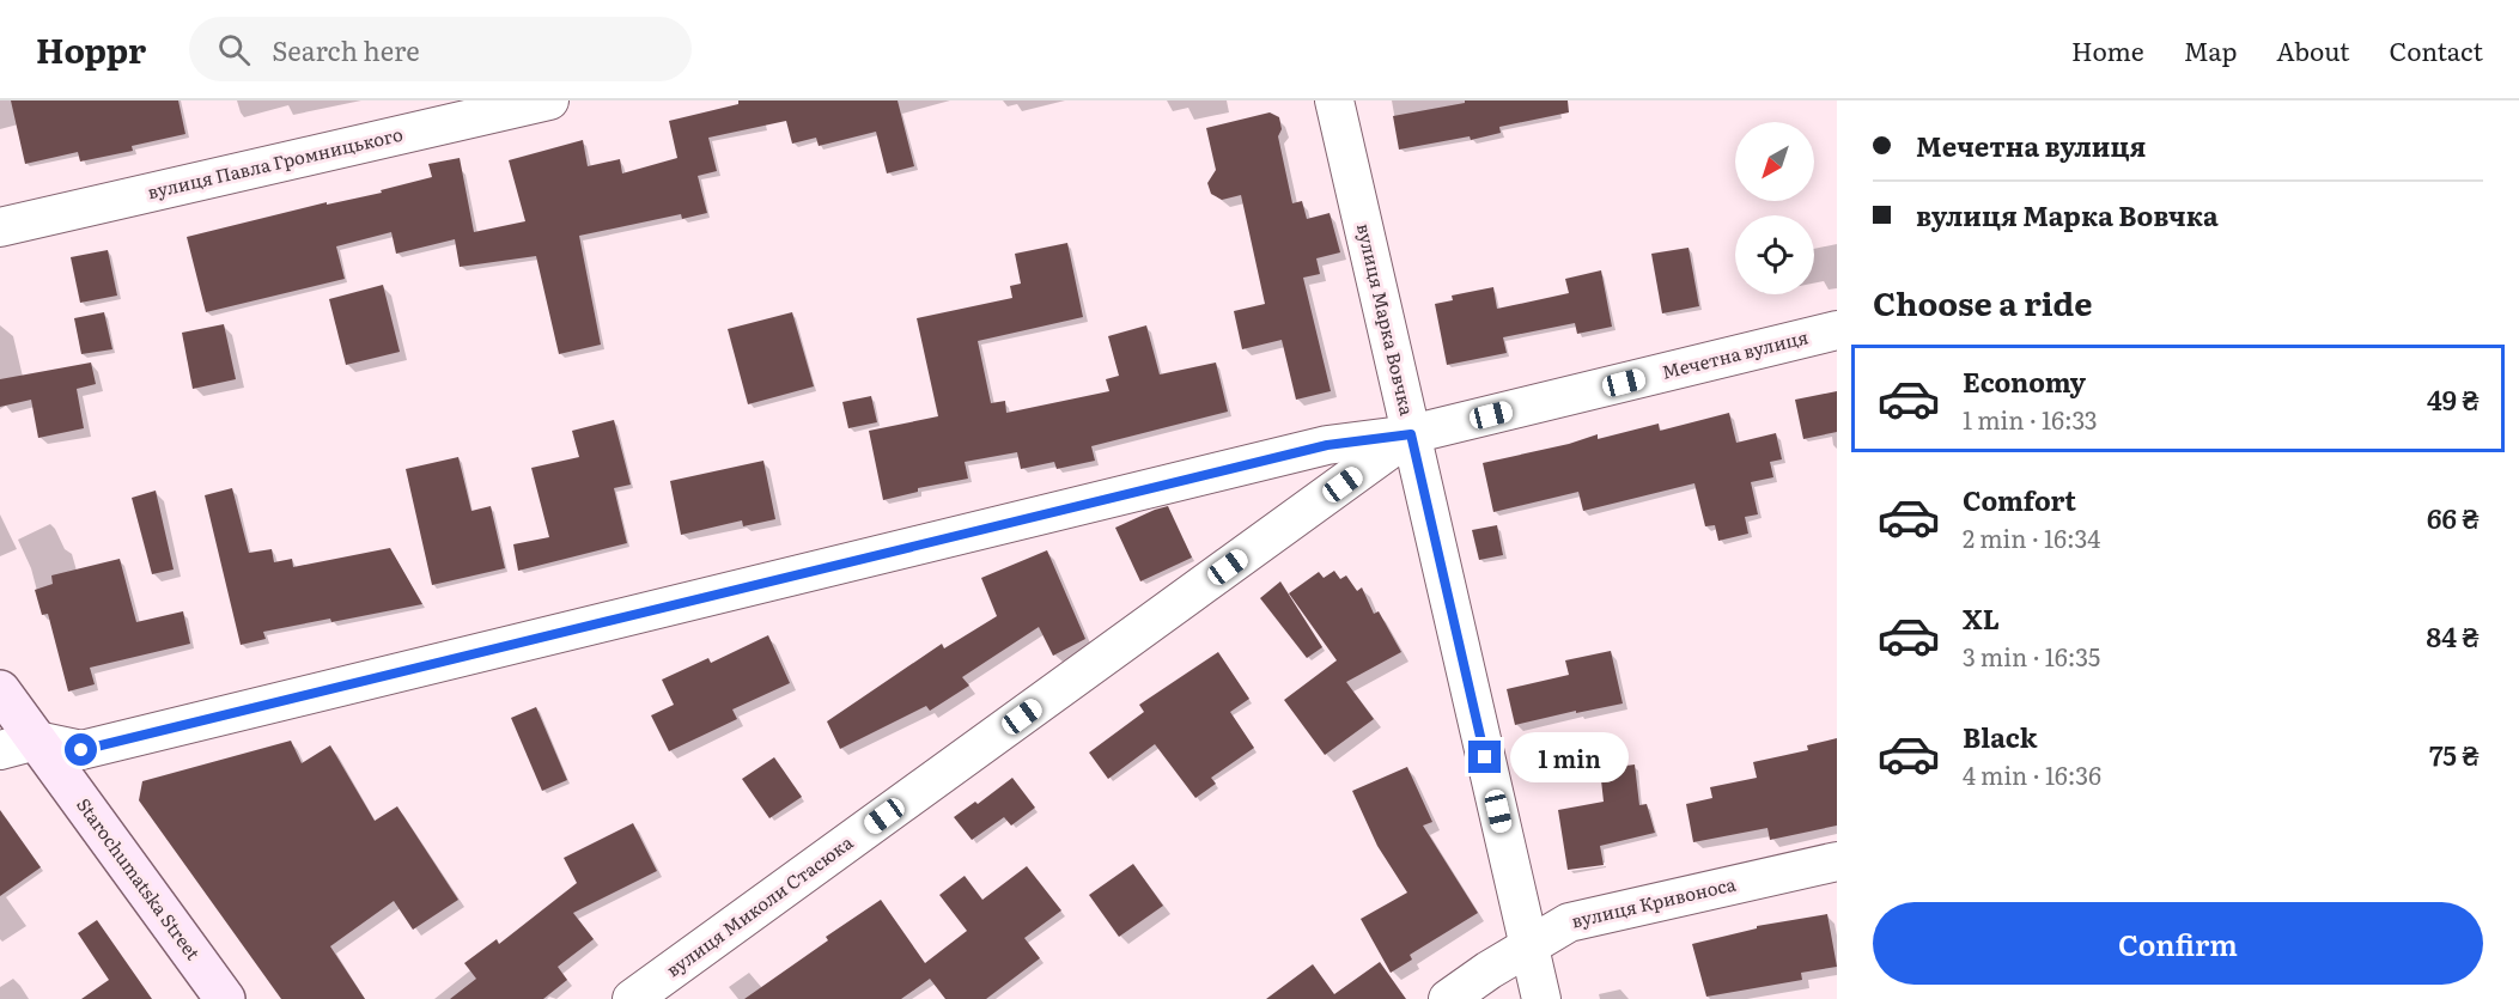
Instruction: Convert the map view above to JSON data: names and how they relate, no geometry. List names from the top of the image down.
{
  "streets": {
    "street": [
      "вулиця Павла Громницького",
      "вулиця Марка Вовчка",
      "Мечетна вулиця",
      "Starochumatska Street",
      "вулиця Кривоноса",
      "вулиця Миколи Стасюка"
    ]
  },
  "crossings": [
    ["вулиця Марка Вовчка", "Мечетна вулиця"],
    ["вулиця Марка Вовчка", "вулиця Кривоноса"],
    ["вулиця Марка Вовчка", "вулиця Миколи Стасюка"],
    ["Мечетна вулиця", "Starochumatska Street"],
    ["Мечетна вулиця", "вулиця Миколи Стасюка"]
  ],
  "north": "bottom left",
  "page": {
    "header": "Hoppr",
    "search": "Search here",
    "nav": [
      "Home",
      "Map",
      "About",
      "Contact"
    ],
    "banner": ["Мечетна вулиця", "вулиця Марка Вовчка"],
    "heading": "Choose a ride",
    "list": [
      {
        "name": "Economy",
        "note": "1 min · 16:33",
        "value": "49 ₴"
      },
      {
        "name": "Comfort",
        "note": "2 min · 16:34",
        "value": "66 ₴"
      },
      {
        "name": "XL",
        "note": "3 min · 16:35",
        "value": "84 ₴"
      },
      {
        "name": "Black",
        "note": "4 min · 16:36",
        "value": "75 ₴"
      }
    ],
    "bubble": "1 min",
    "buttons": "Confirm"
  }
}
